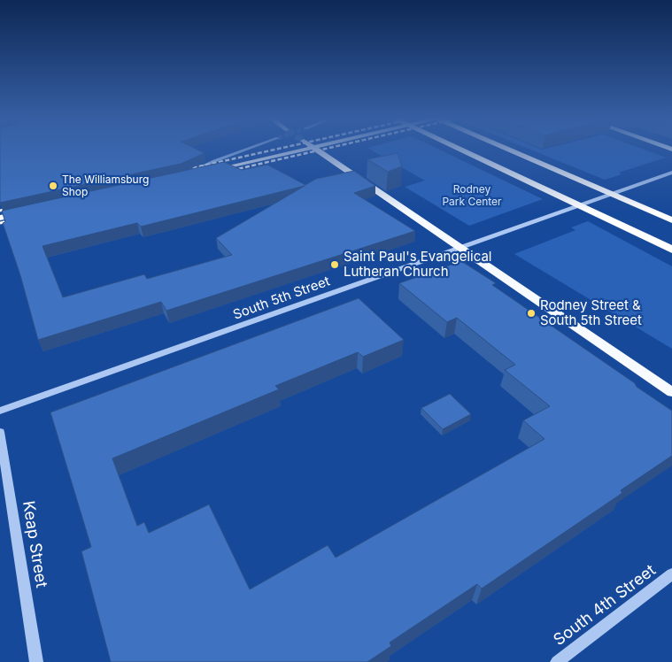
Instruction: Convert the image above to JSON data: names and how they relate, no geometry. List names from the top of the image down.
{
  "streets": {
    "street": ["South 5th Street", "Keap Street", "South 4th Street"]
  },
  "parks": ["Rodney Park Center"],
  "places": ["The Williamsburg Shop", "Saint Paul's Evangelical Lutheran Church", "Rodney Street & South 5th Street"]
}
